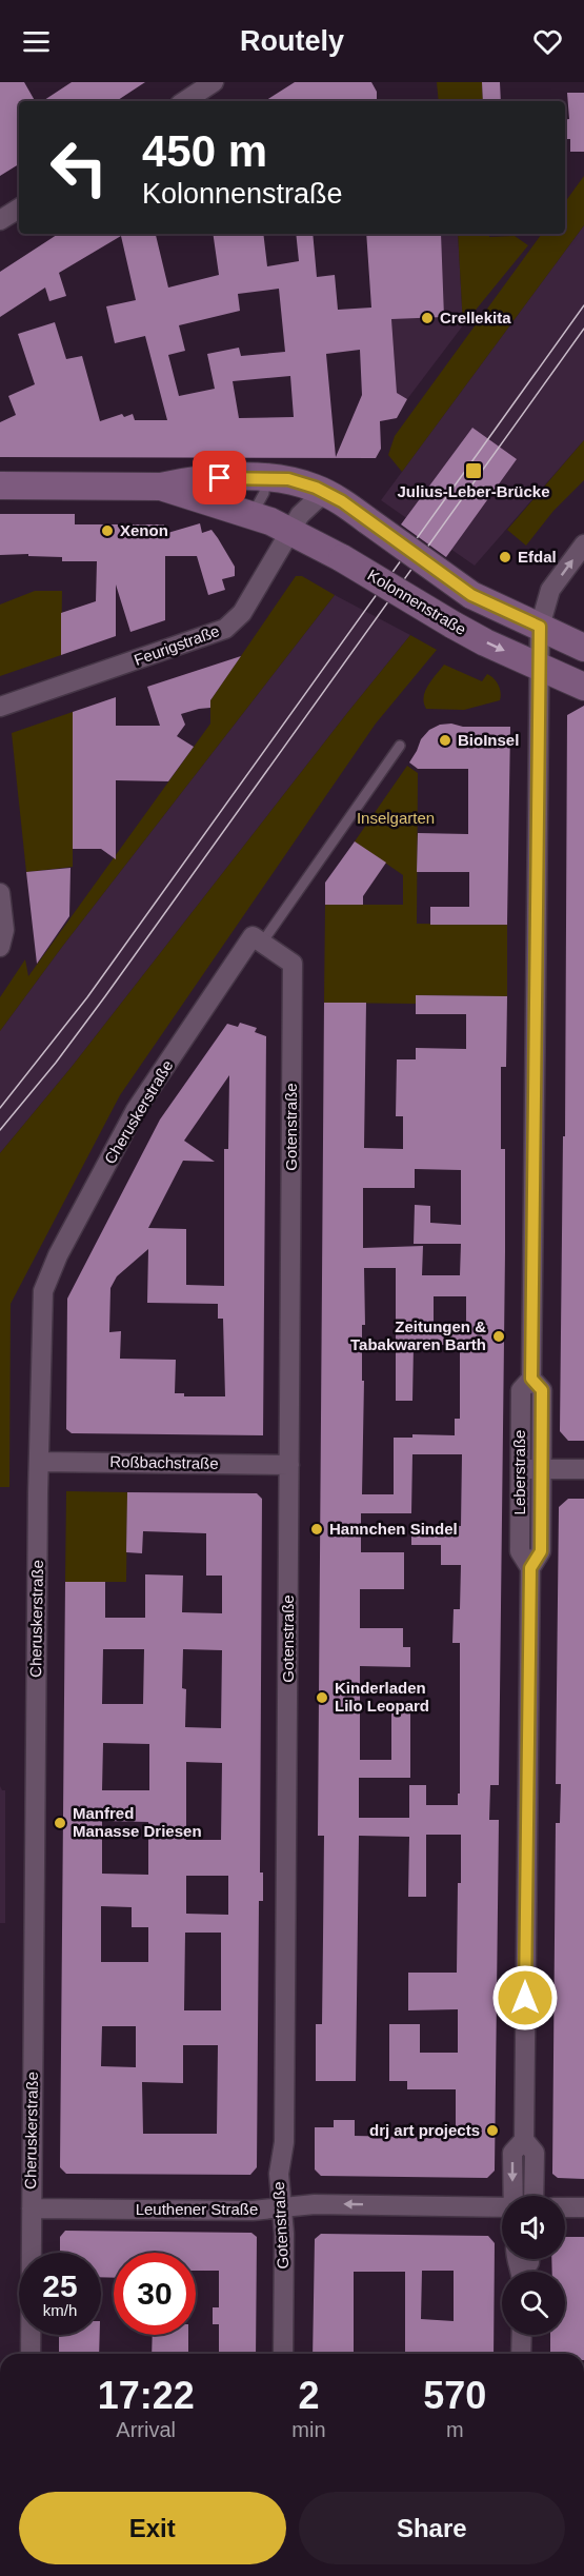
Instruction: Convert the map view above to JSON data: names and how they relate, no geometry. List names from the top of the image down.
{
  "streets": {
    "main road": ["Kolonnenstraße"],
    "street": [
      "Feurigstraße",
      "Cheruskerstraße",
      "Gotenstraße",
      "Roßbachstraße",
      "Leberstraße",
      "Leuthener Straße"
    ]
  },
  "crossings": [
    ["Kolonnenstraße", "Feurigstraße"],
    ["Kolonnenstraße", "Leberstraße"],
    ["Cheruskerstraße", "Gotenstraße"],
    ["Cheruskerstraße", "Roßbachstraße"],
    ["Cheruskerstraße", "Leuthener Straße"],
    ["Gotenstraße", "Roßbachstraße"],
    ["Gotenstraße", "Leuthener Straße"]
  ],
  "one_way": ["Leuthener Straße"],
  "parks": ["Inselgarten"],
  "places": {
    "other": [
      "Crellekita",
      "Xenon",
      "Efdal",
      "BioInsel",
      "Zeitungen & Tabakwaren Barth",
      "Hannchen Sindel",
      "Kinderladen Lilo Leopard",
      "Manfred Manasse Driesen",
      "drj art projects"
    ],
    "transit": ["Julius-Leber-Brücke"]
  },
  "page": {
    "header": "Routely",
    "turn": ["450 m", "Kolonnenstraße"],
    "speed": "25 km/h",
    "limit": "30",
    "eta": [
      "17:22",
      "Arrival",
      "2",
      "min",
      "570",
      "m"
    ],
    "buttons": ["Exit", "Share"]
  }
}
